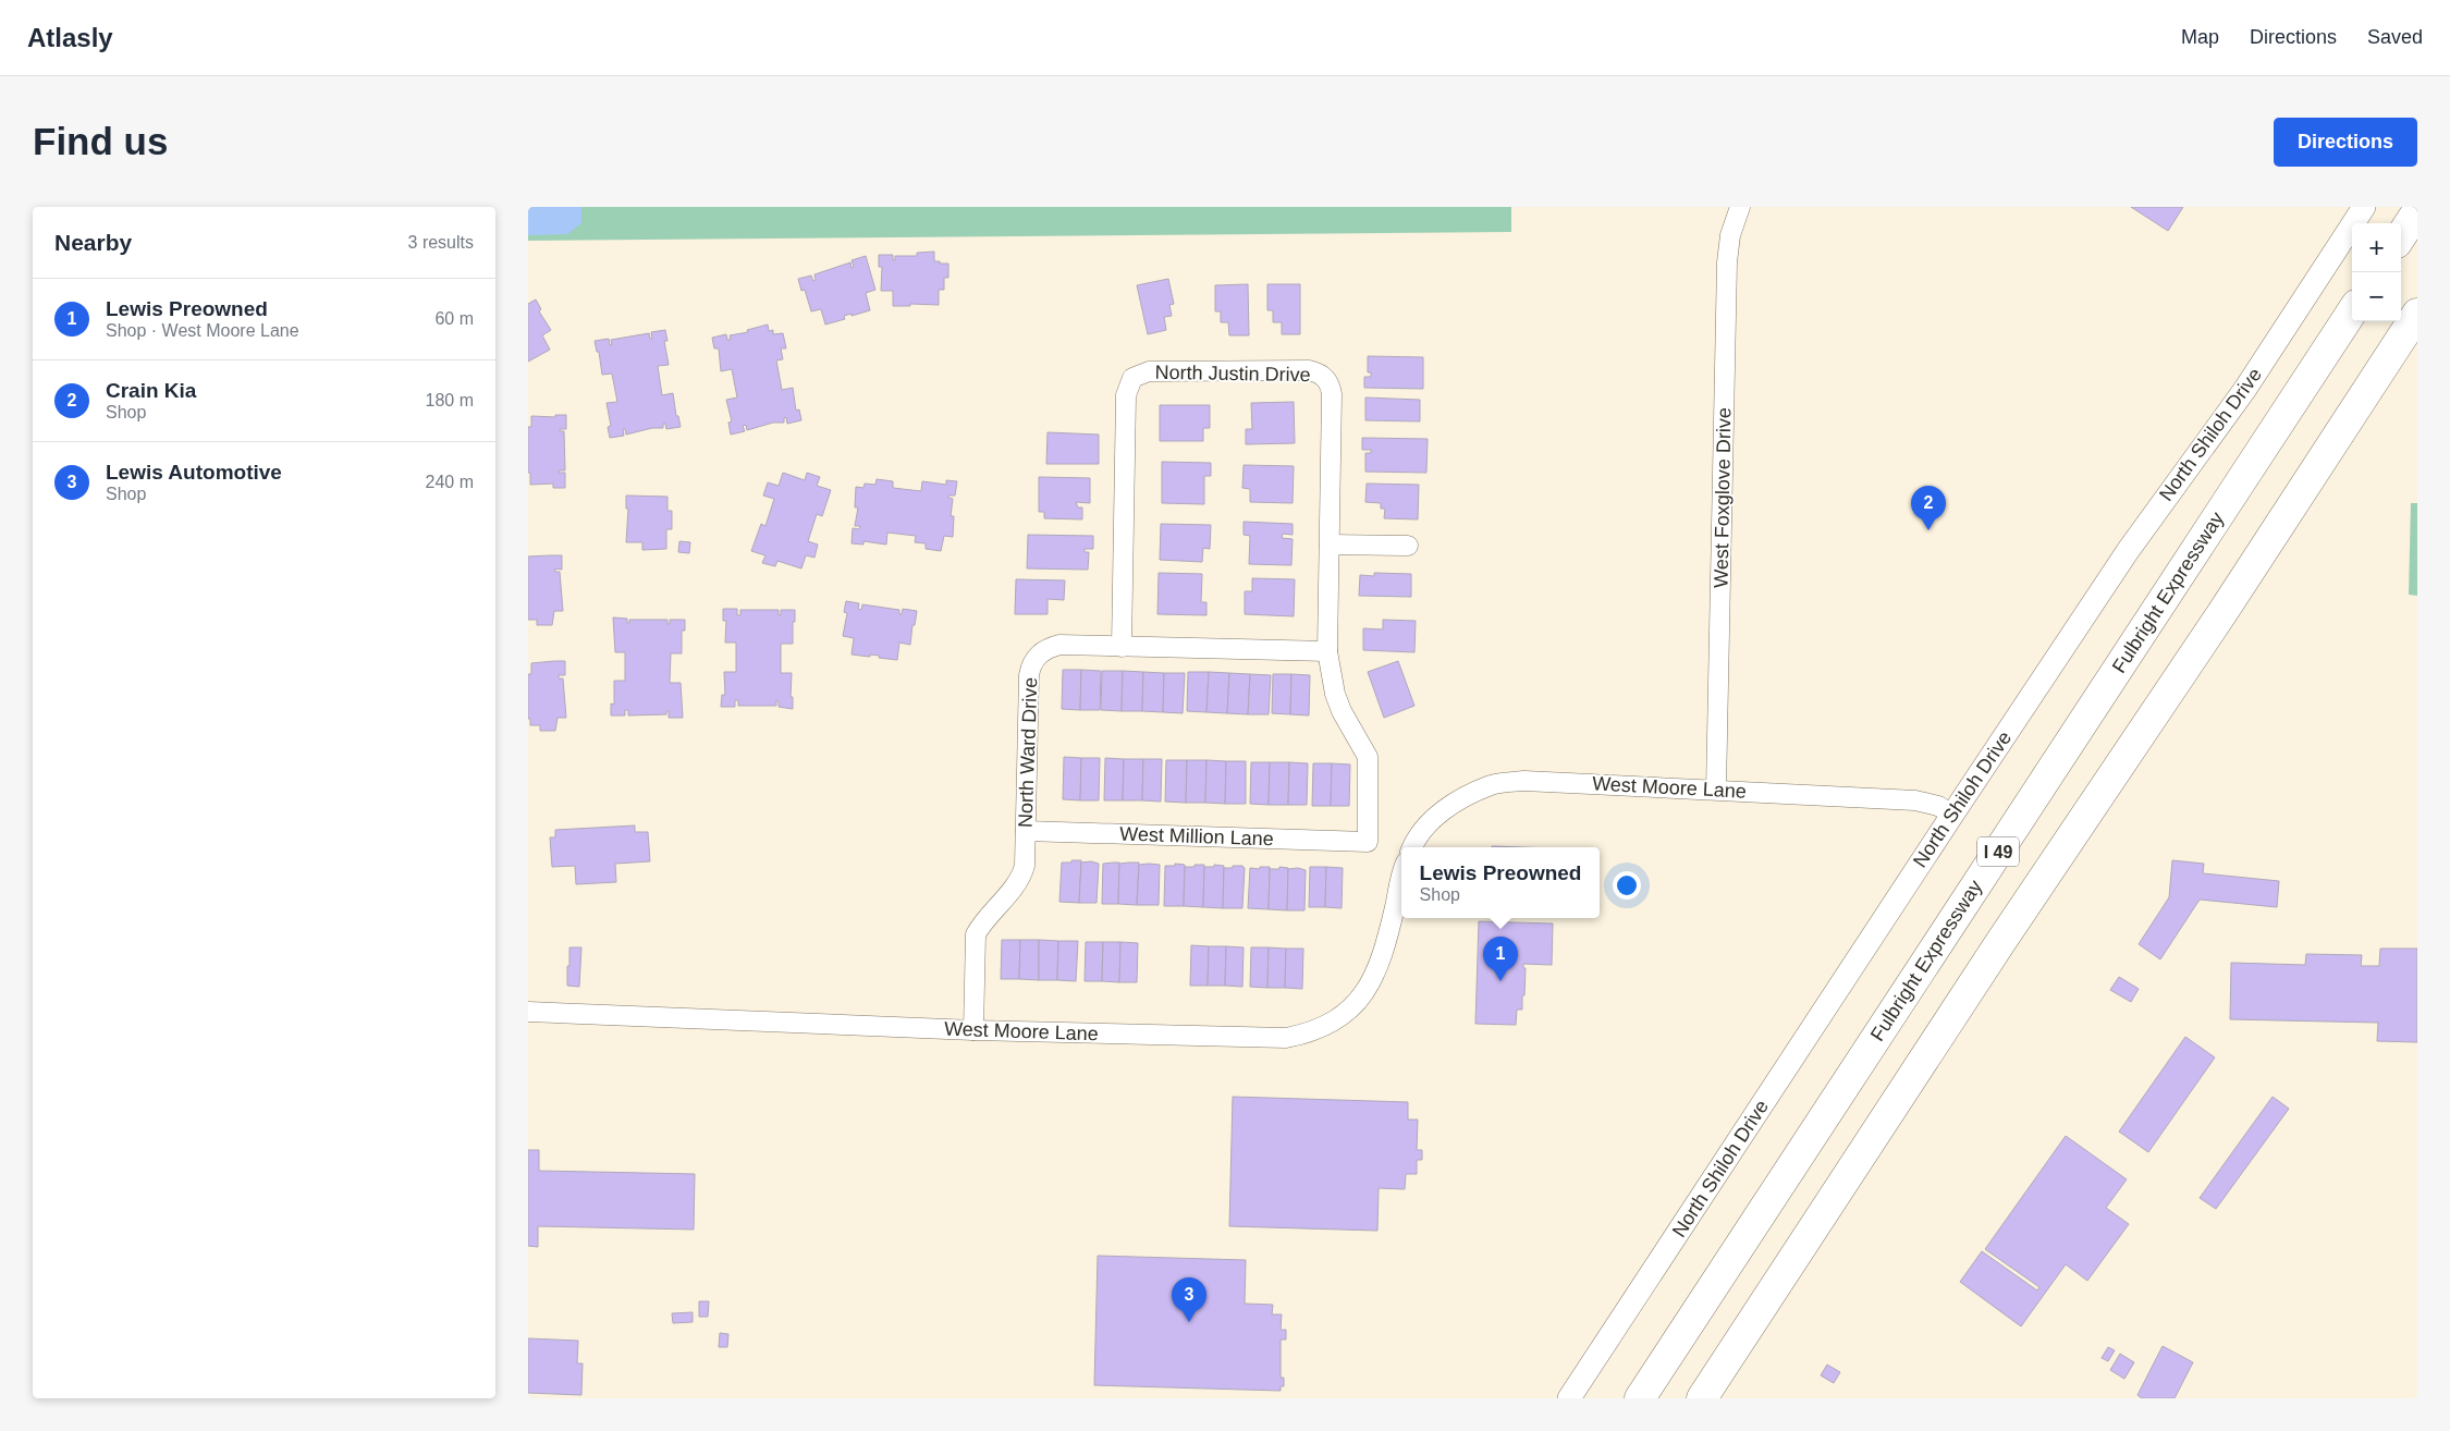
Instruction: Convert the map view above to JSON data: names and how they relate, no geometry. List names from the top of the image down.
{
  "streets": {
    "highway": ["Fulbright Expressway", "I 49"],
    "street": [
      "North Justin Drive",
      "North Shiloh Drive",
      "West Foxglove Drive",
      "North Ward Drive",
      "West Moore Lane",
      "West Million Lane"
    ]
  },
  "crossings": [
    ["North Justin Drive", "North Ward Drive"],
    ["North Justin Drive", "West Million Lane"],
    ["North Shiloh Drive", "West Moore Lane"],
    ["West Foxglove Drive", "West Moore Lane"],
    ["North Ward Drive", "West Moore Lane"],
    ["North Ward Drive", "West Million Lane"]
  ],
  "page": {
    "header": "Atlasly",
    "nav": ["Map", "Directions", "Saved"],
    "buttons": "Directions",
    "title": "Find us",
    "heading": ["Nearby", "3 results"],
    "map_buttons": ["+", "−"],
    "list": [
      {
        "mark": "1",
        "name": "Lewis Preowned",
        "note": "Shop · West Moore Lane",
        "value": "60 m"
      },
      {
        "mark": "2",
        "name": "Crain Kia",
        "note": "Shop",
        "value": "180 m"
      },
      {
        "mark": "3",
        "name": "Lewis Automotive",
        "note": "Shop",
        "value": "240 m"
      }
    ],
    "pins": ["2", "1", "3"],
    "popup": ["Lewis Preowned", "Shop"]
  }
}
